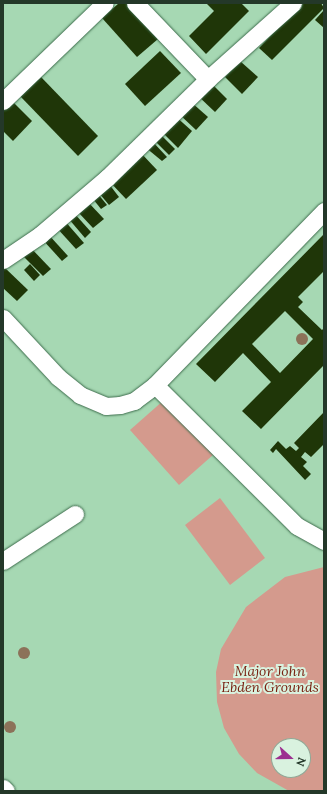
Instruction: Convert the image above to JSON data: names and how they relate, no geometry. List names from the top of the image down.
{
  "parks": ["Major John Ebden Grounds"],
  "north": "right"
}
